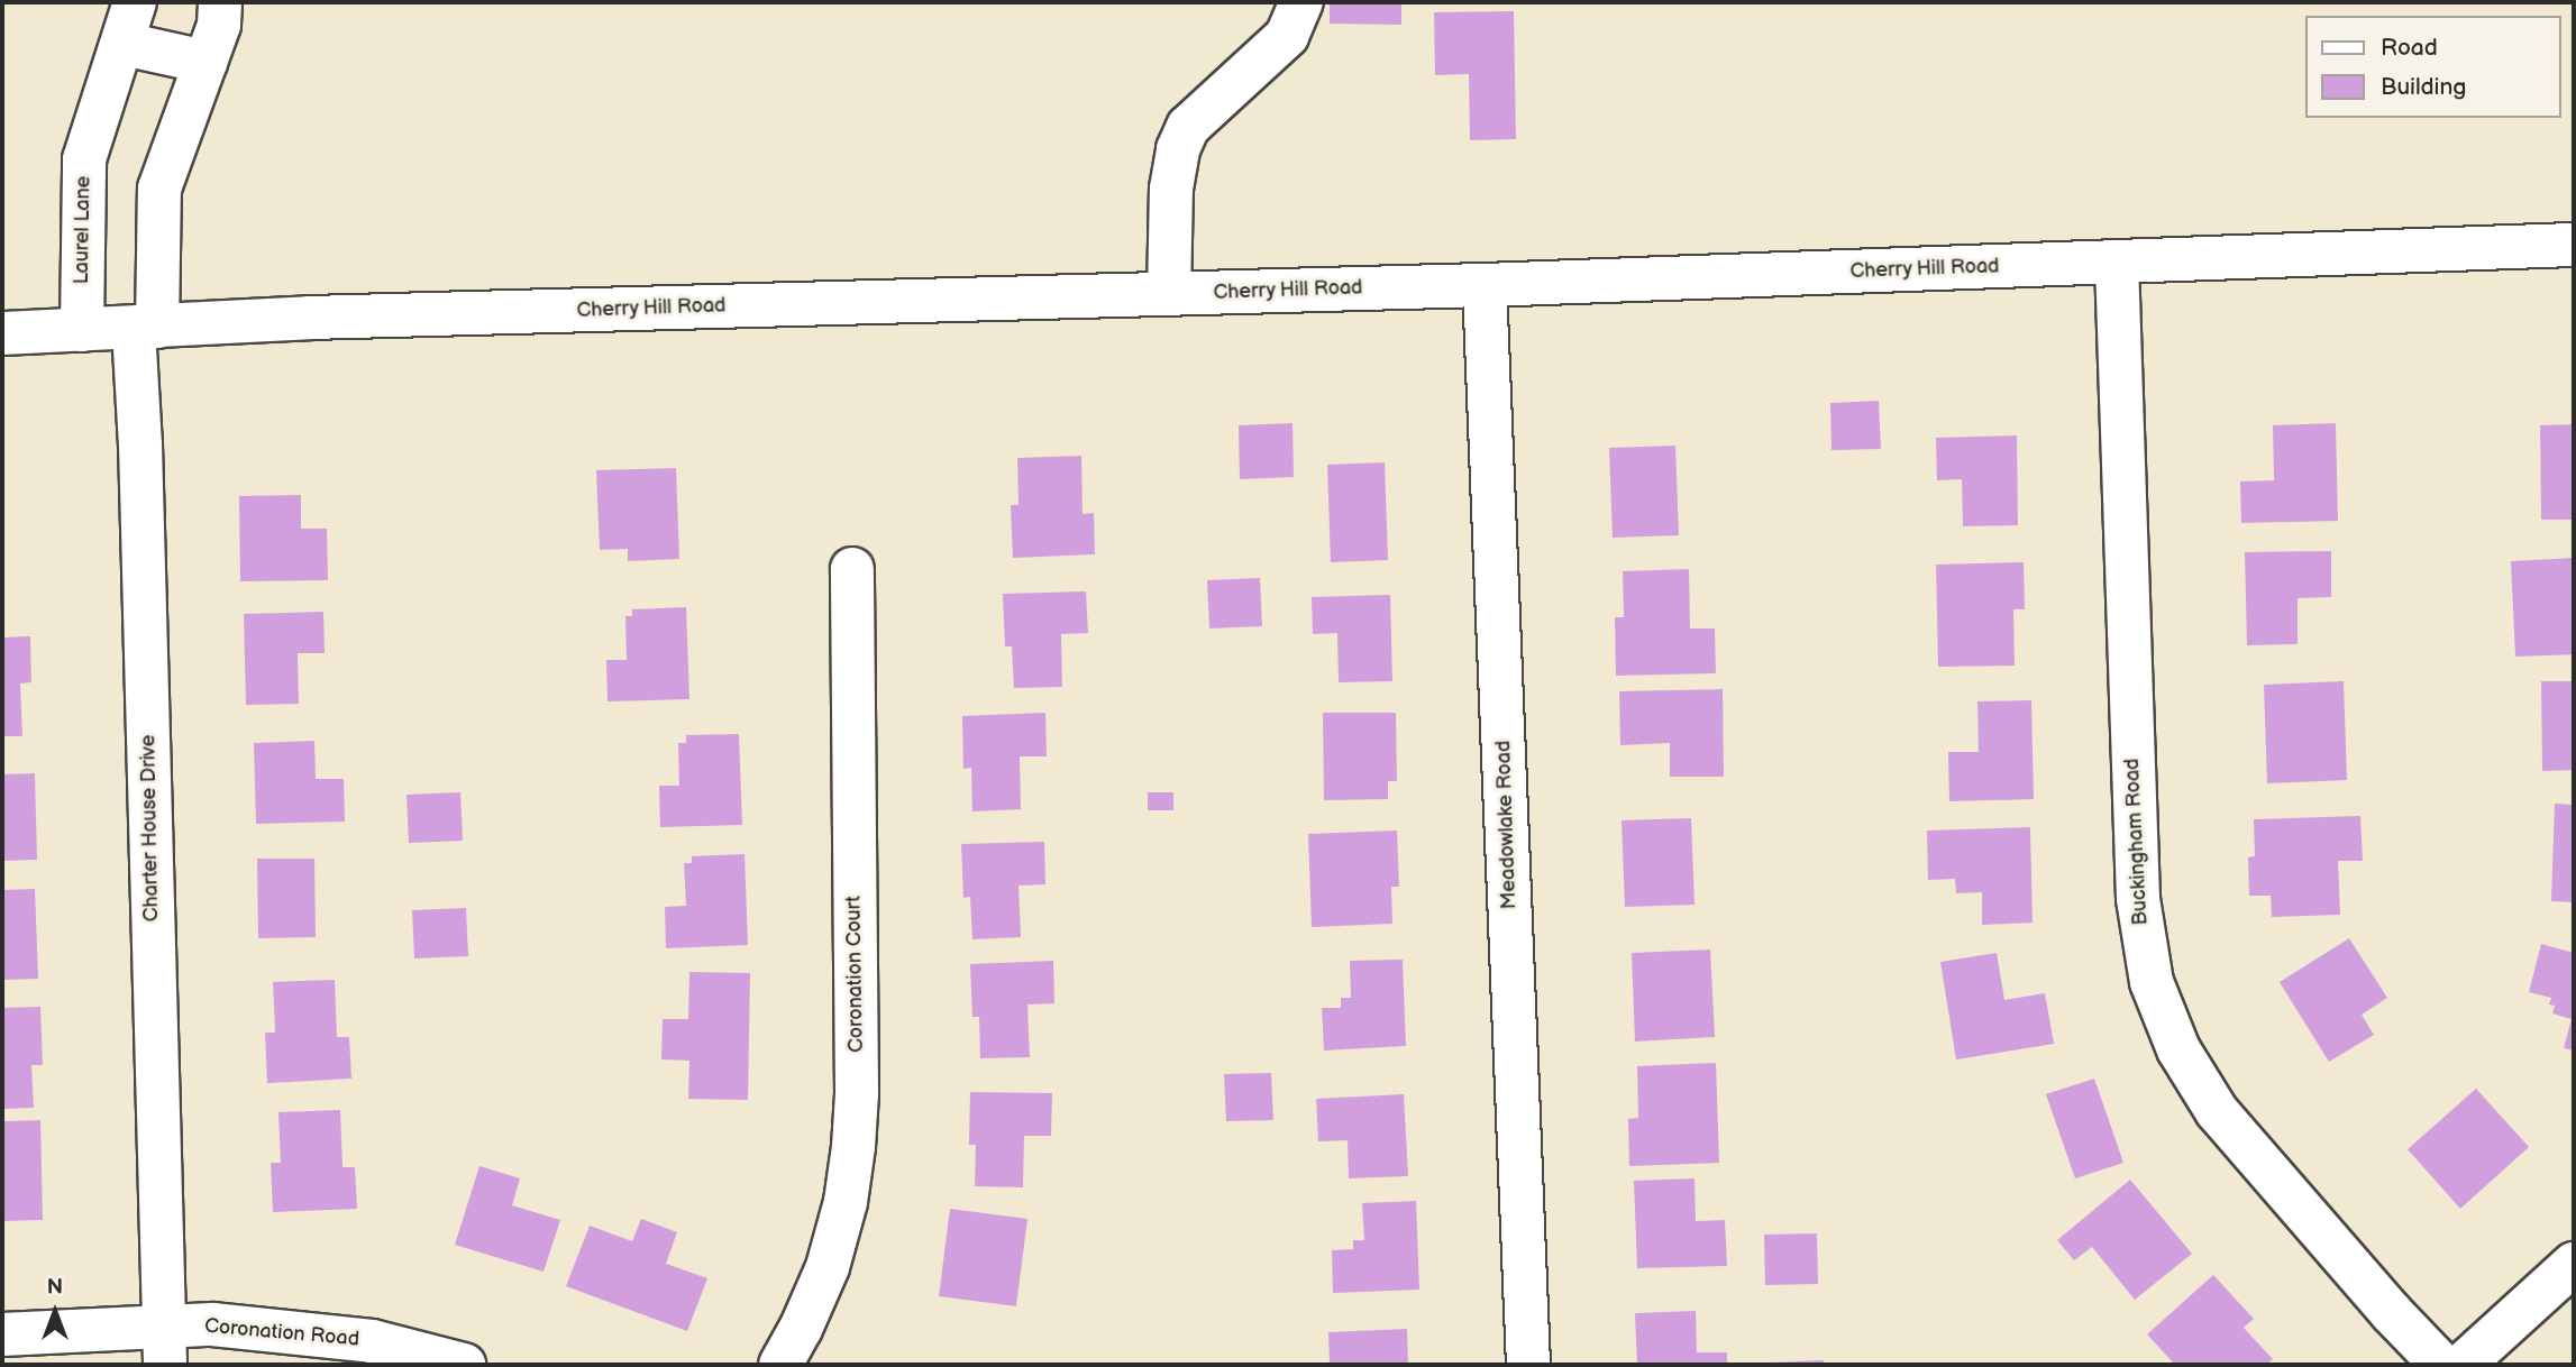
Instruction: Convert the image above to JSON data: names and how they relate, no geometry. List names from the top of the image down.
{
  "streets": {
    "street": [
      "Laurel Lane",
      "Cherry Hill Road",
      "Meadowlake Road",
      "Charter House Drive",
      "Buckingham Road",
      "Coronation Court",
      "Coronation Road"
    ]
  },
  "crossings": [
    ["Laurel Lane", "Cherry Hill Road"],
    ["Cherry Hill Road", "Meadowlake Road"],
    ["Cherry Hill Road", "Charter House Drive"],
    ["Cherry Hill Road", "Buckingham Road"],
    ["Charter House Drive", "Coronation Road"]
  ],
  "legend": ["Road", "Building"],
  "north": "top"
}
